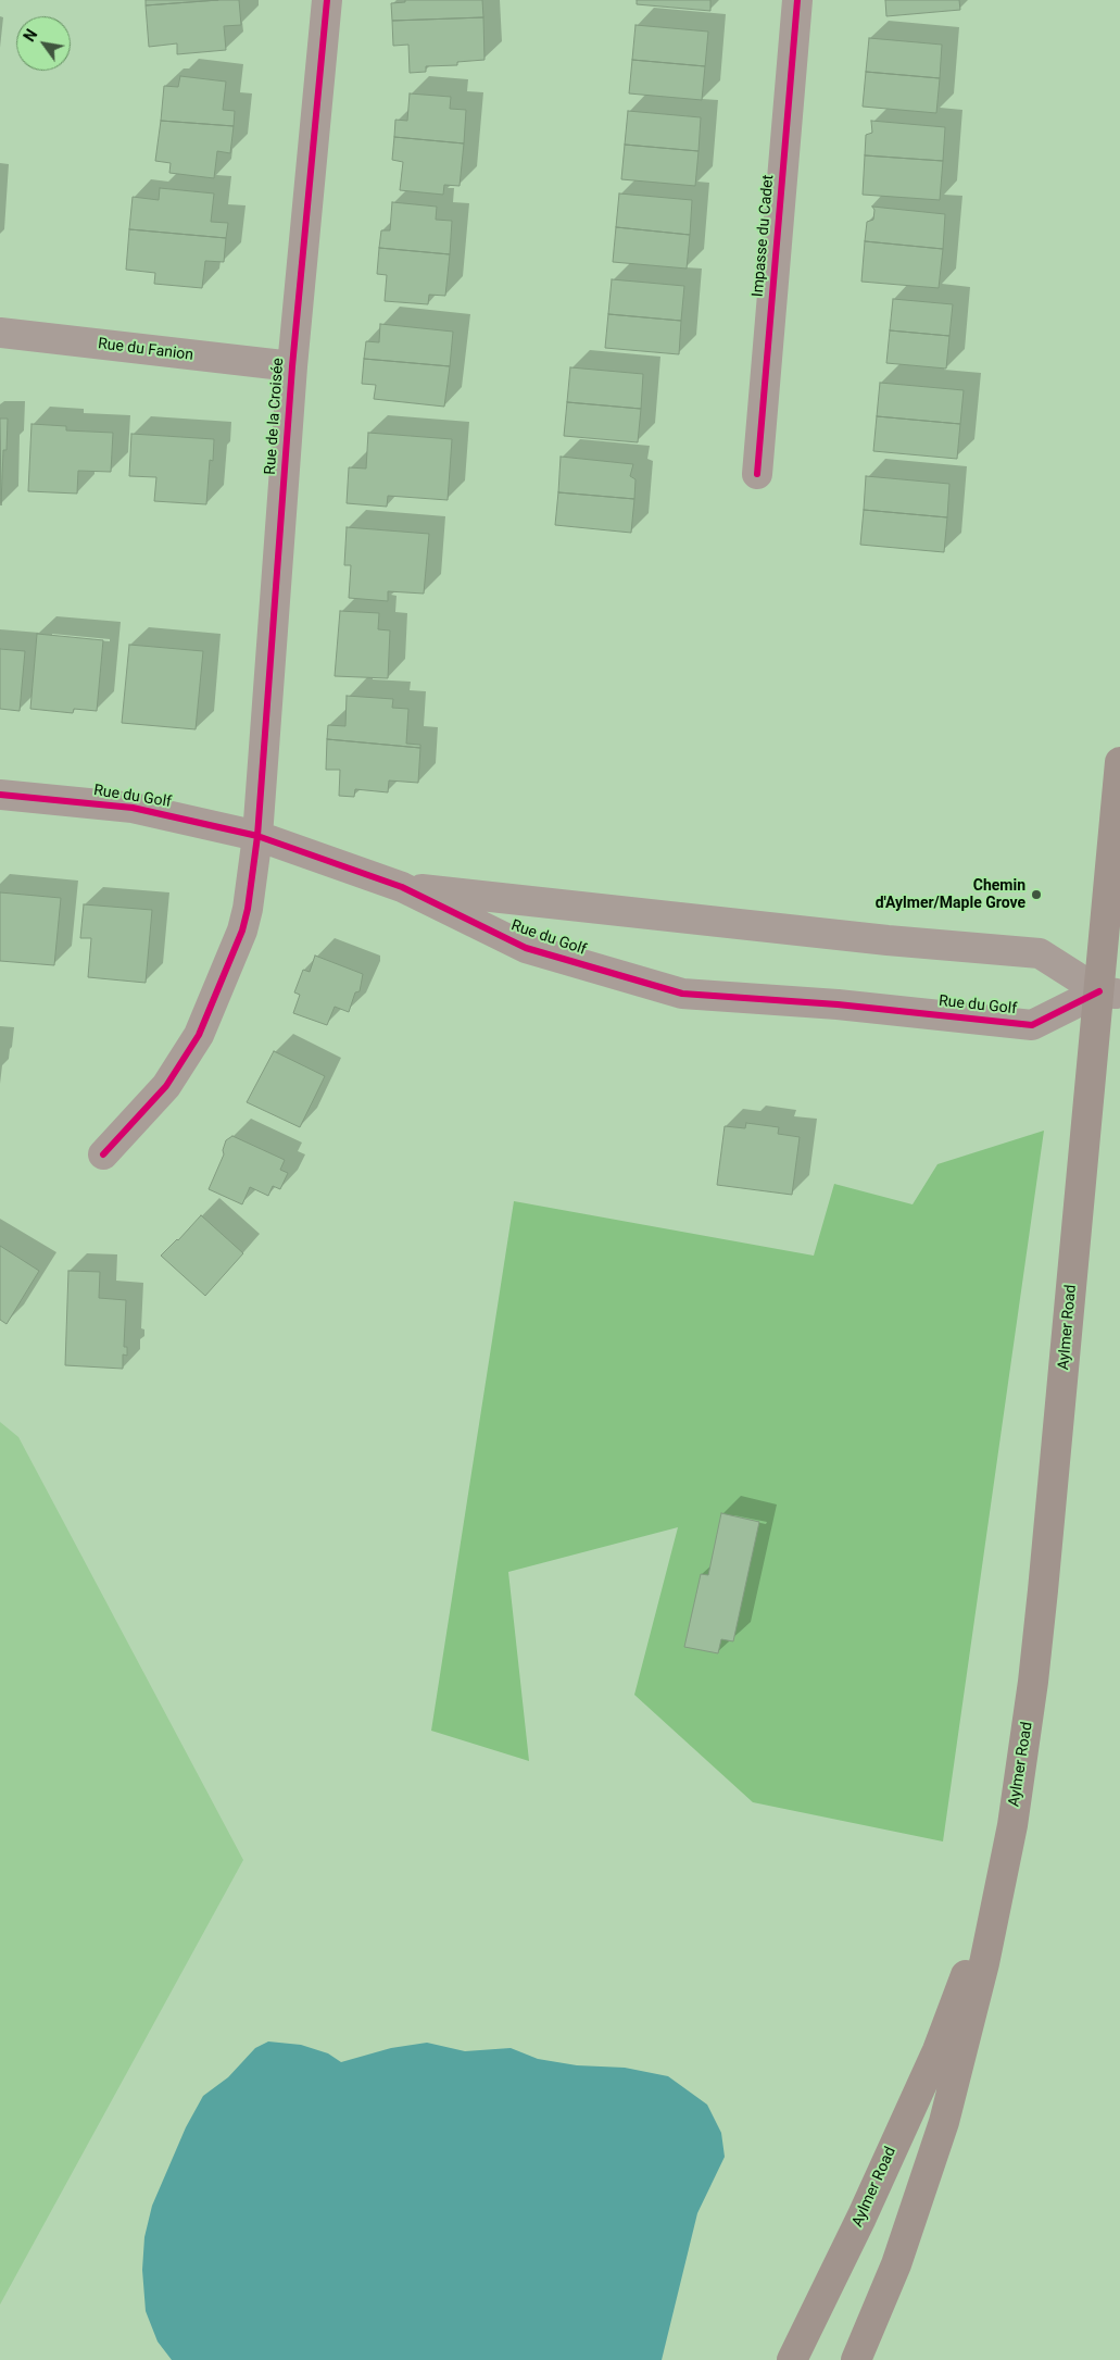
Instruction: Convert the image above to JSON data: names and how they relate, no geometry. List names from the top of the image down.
{
  "streets": {
    "main road": ["Aylmer Road"],
    "street": [
      "Impasse du Cadet",
      "Rue du Fanion",
      "Rue de la Croisée",
      "Rue du Golf"
    ]
  },
  "crossings": [
    ["Rue du Fanion", "Rue de la Croisée"],
    ["Rue de la Croisée", "Rue du Golf"],
    ["Rue du Golf", "Aylmer Road"]
  ],
  "places": ["Chemin d'Aylmer/Maple Grove"],
  "north": "top left"
}
